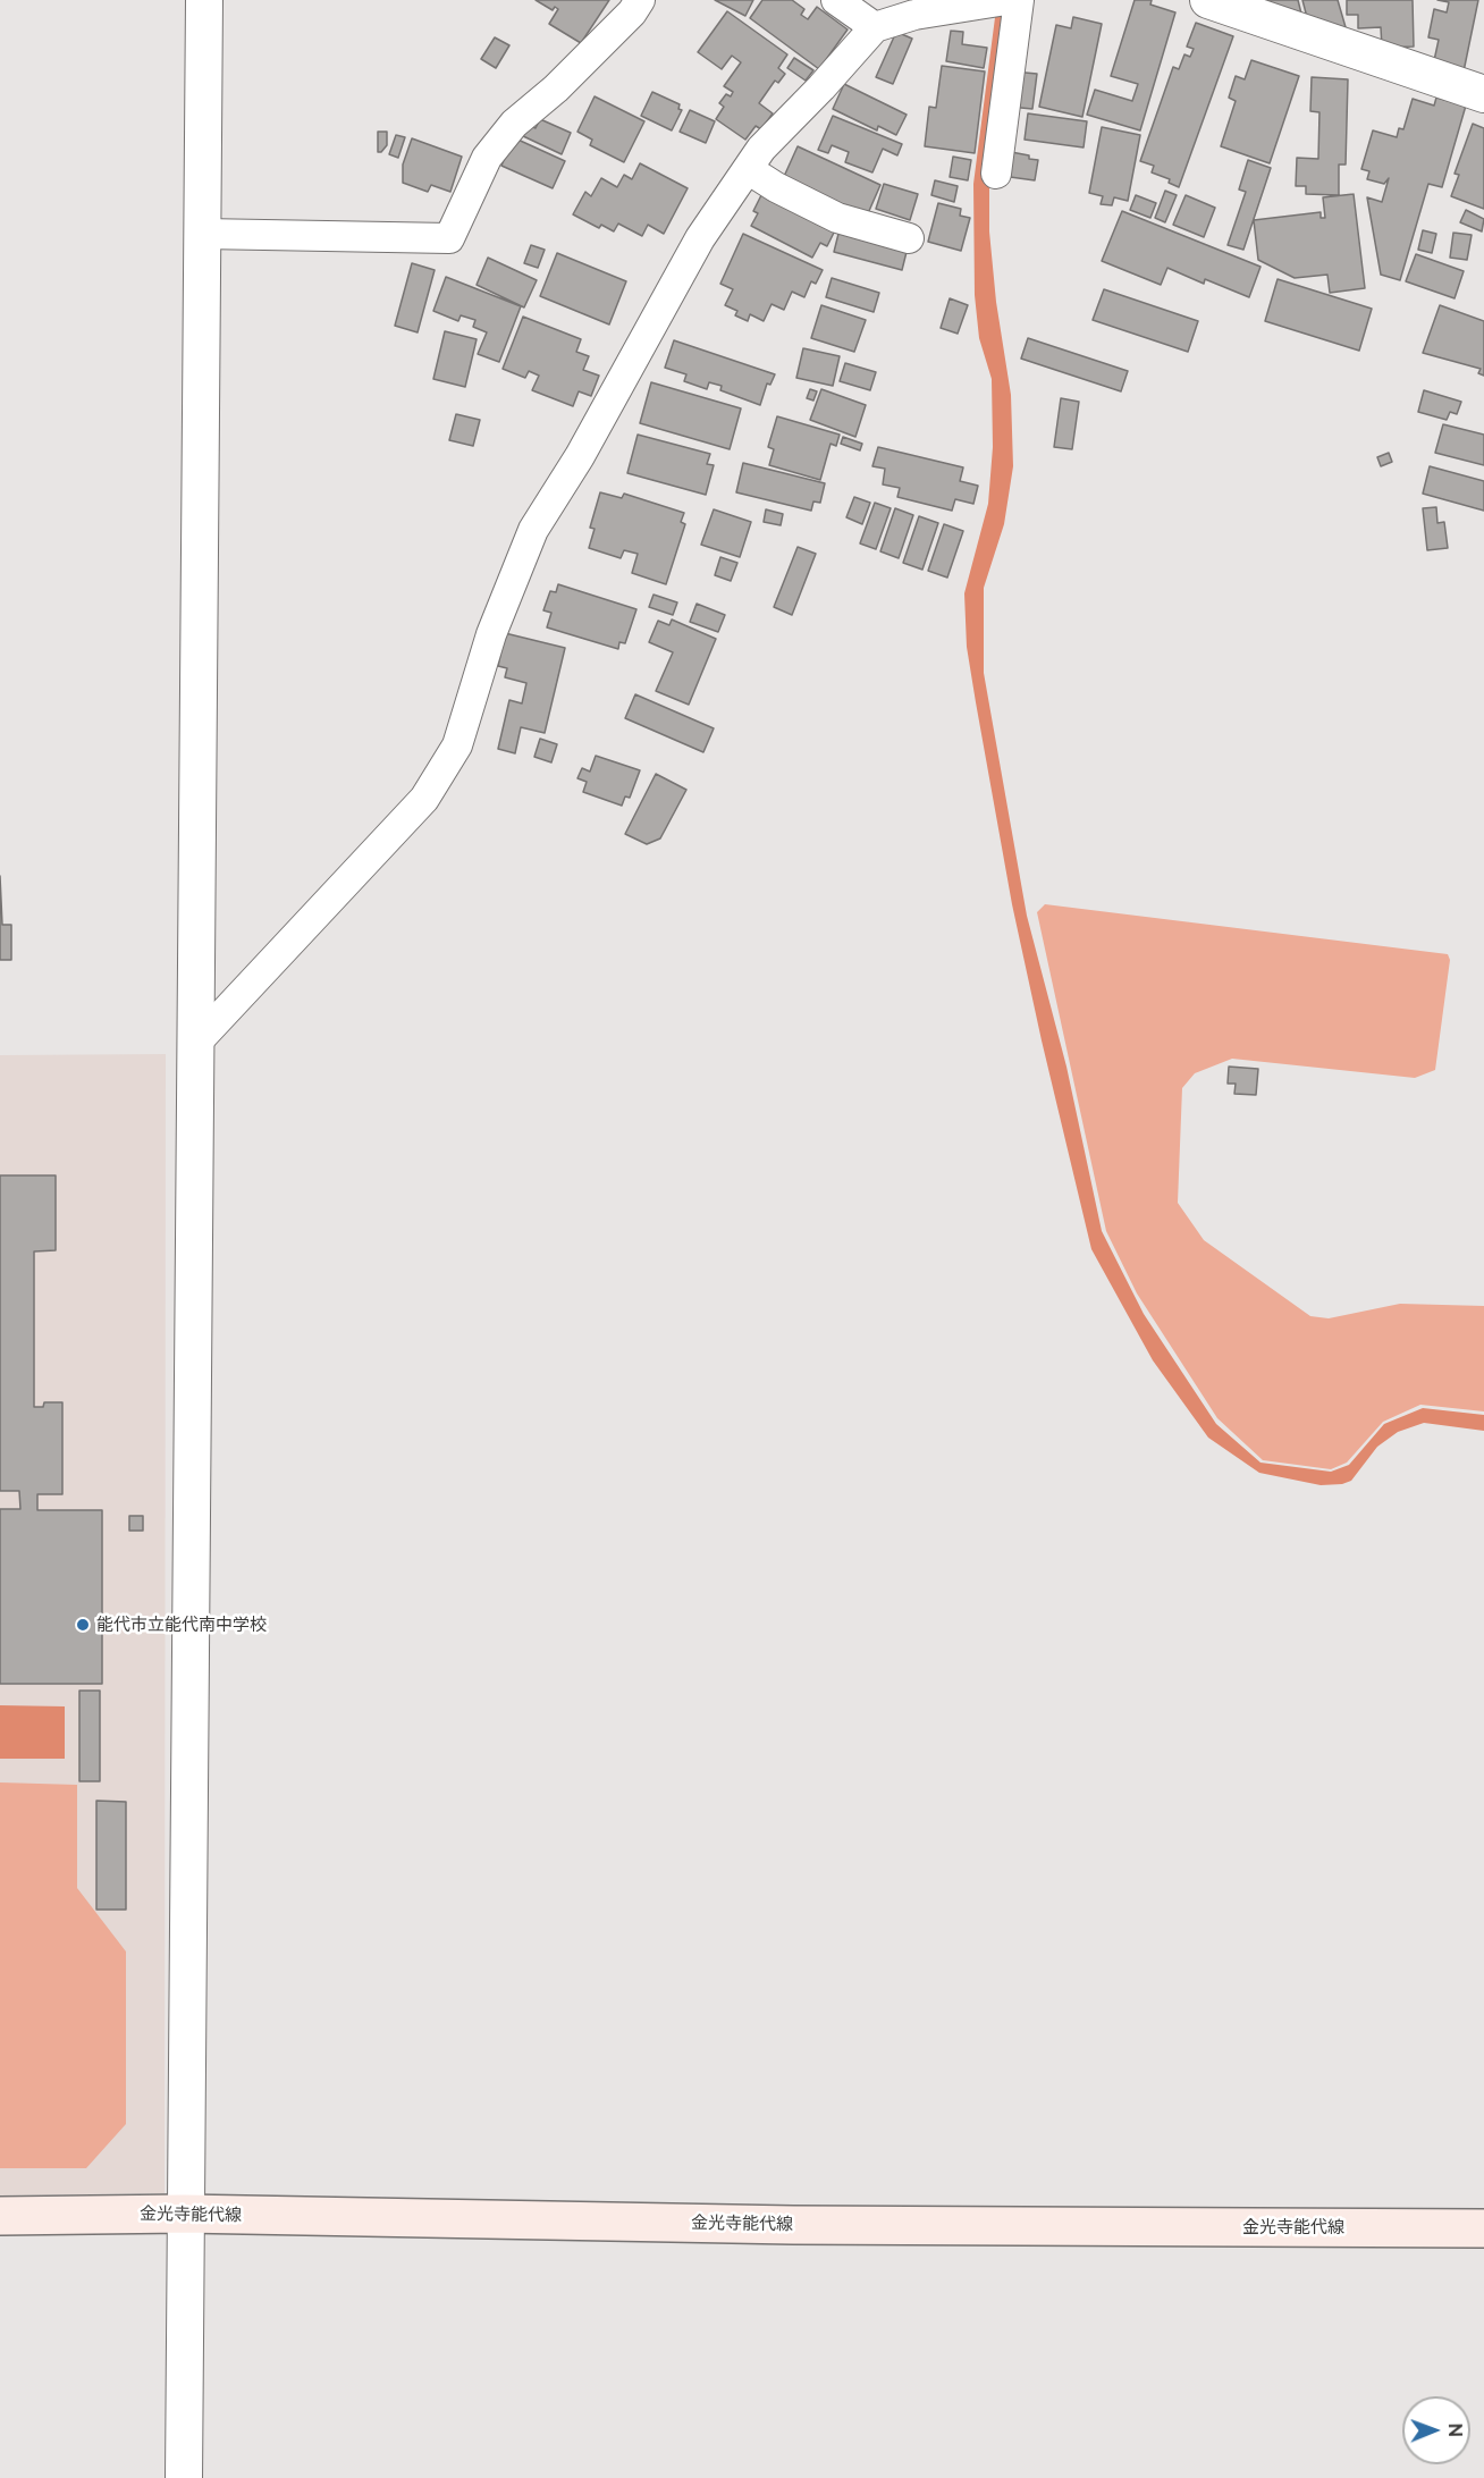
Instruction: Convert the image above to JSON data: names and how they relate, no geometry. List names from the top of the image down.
{
  "streets": {
    "main road": ["金光寺能代線"]
  },
  "places": ["能代市立能代南中学校"],
  "north": "right"
}
